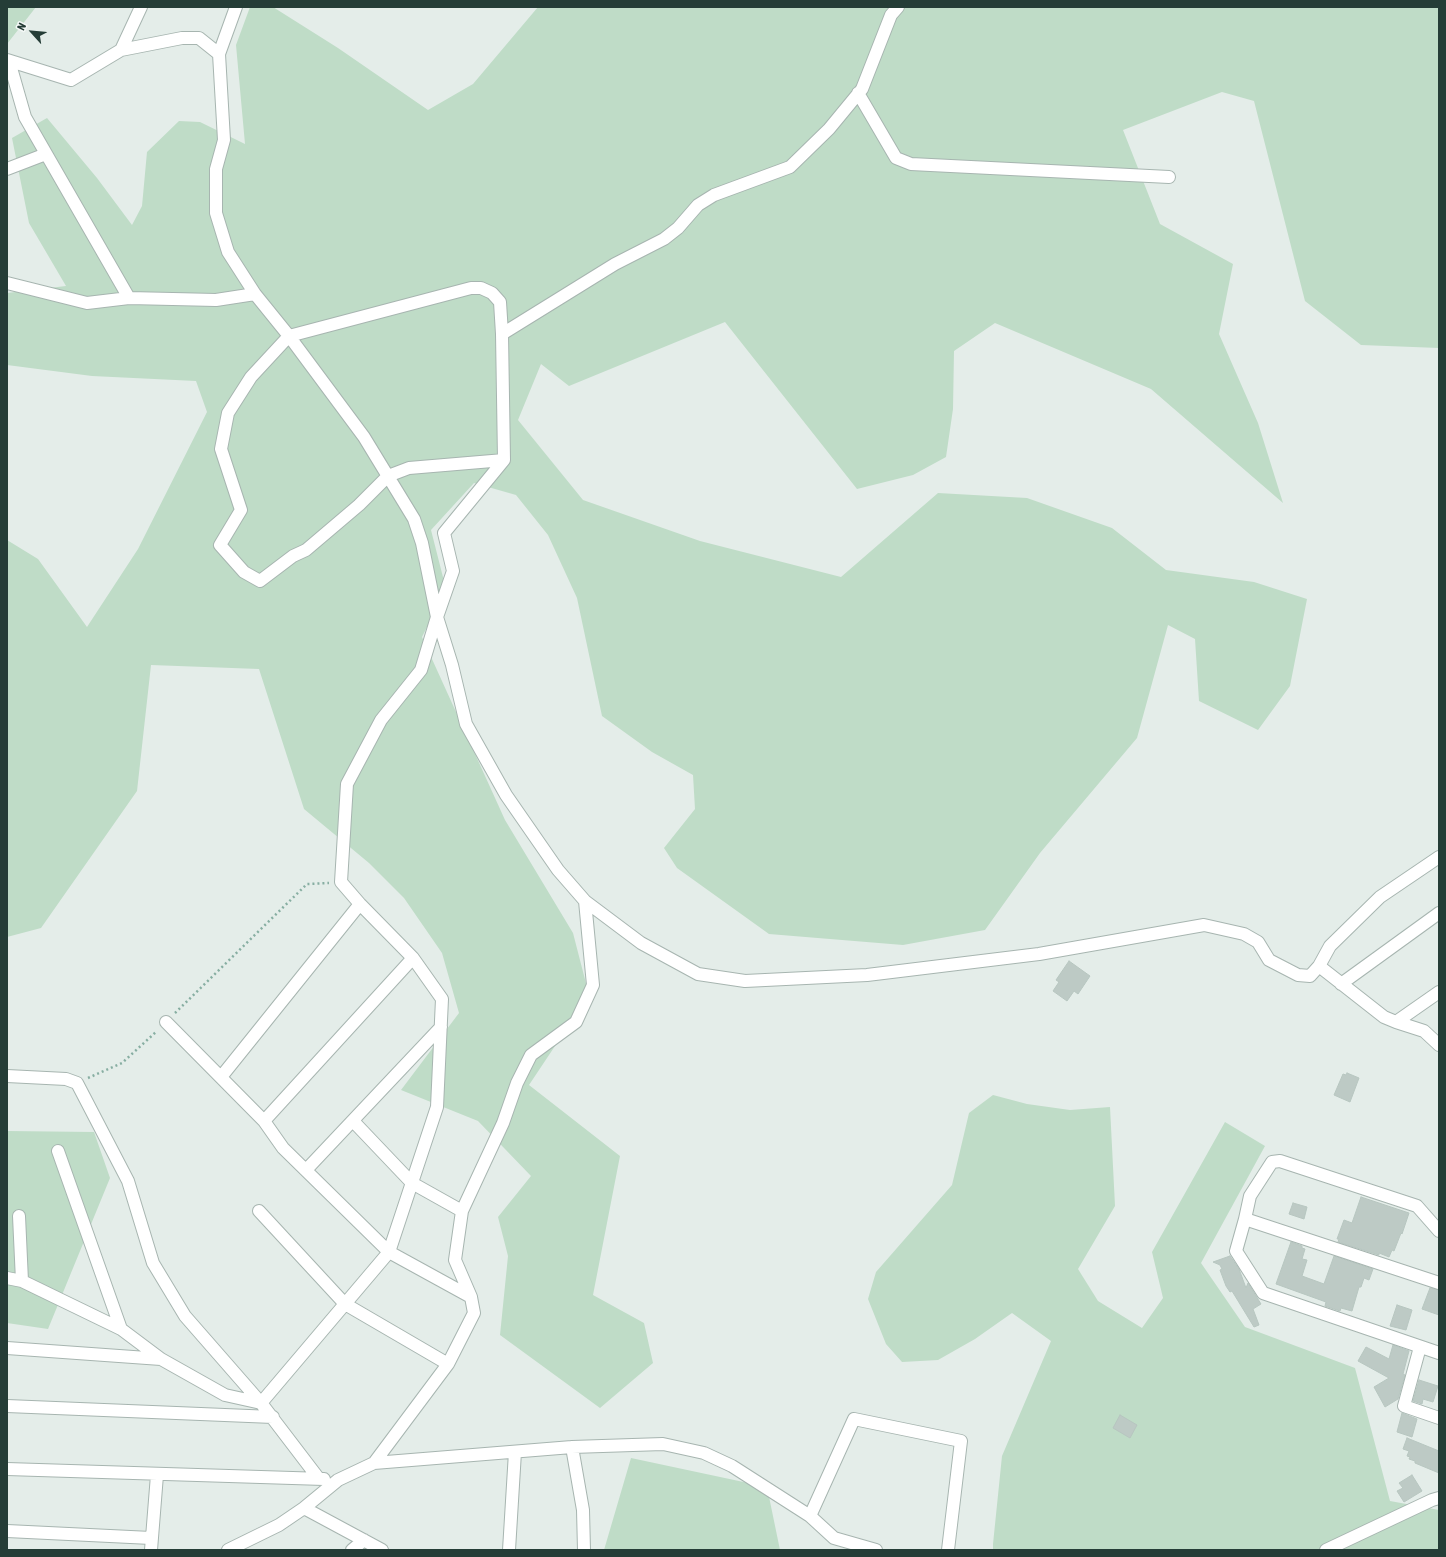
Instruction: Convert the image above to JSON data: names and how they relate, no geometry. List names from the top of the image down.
{
  "north": "top left"
}
